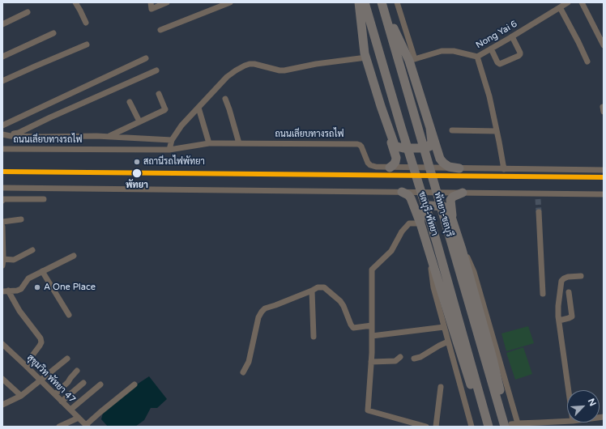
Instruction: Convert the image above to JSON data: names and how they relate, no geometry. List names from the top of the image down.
{
  "streets": {
    "highway": ["ชลบุรี-พัทยา", "พัทยา-ชลบุรี"],
    "street": ["Nong Yai 6", "ถนนเลียบทางรถไฟ", "สุขุมวิท พัทยา 47"]
  },
  "places": ["สถานีรถไฟพัทยา", "พัทยา", "A One Place"],
  "north": "top right"
}
